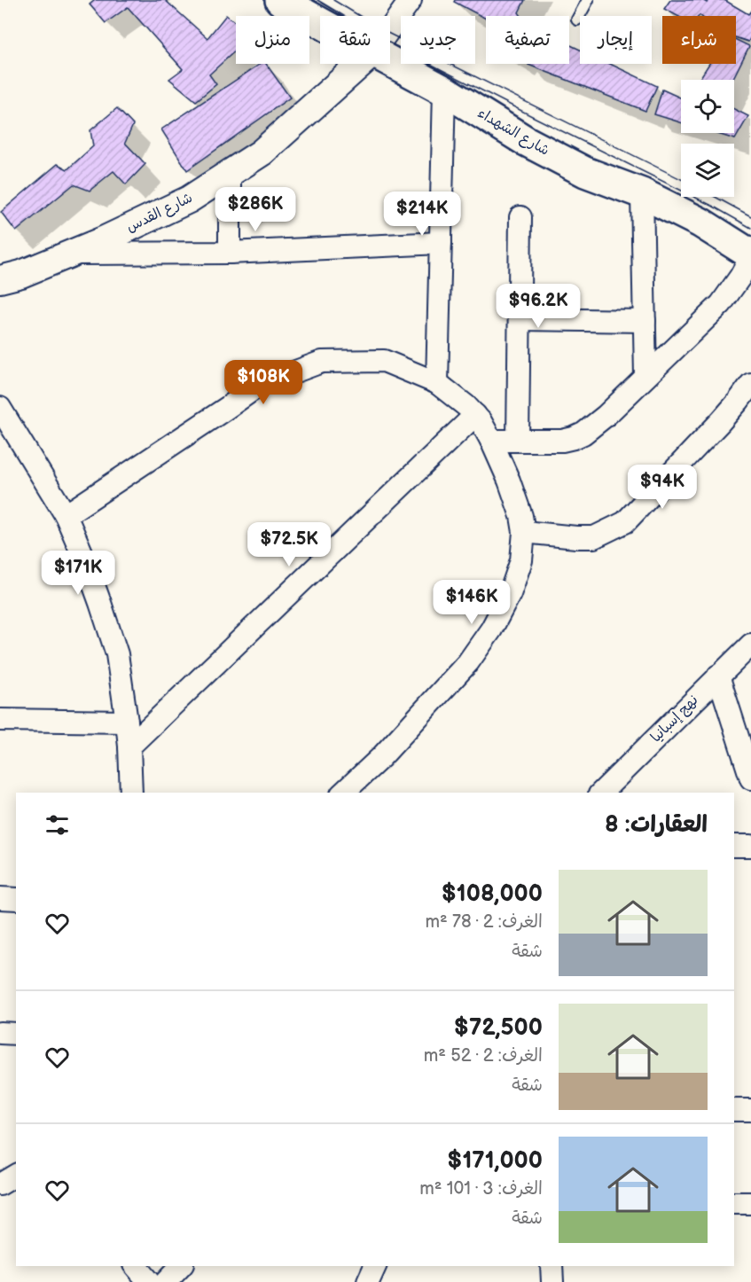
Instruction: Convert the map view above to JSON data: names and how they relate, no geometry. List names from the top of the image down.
{
  "streets": {
    "main road": ["شارع الشهداء"],
    "street": ["شارع القدس", "نهج إسبانيا"]
  },
  "page": {
    "chip": [
      "شراء",
      "إيجار",
      "تصفية",
      "جديد",
      "شقة",
      "منزل"
    ],
    "price": [
      "$286K",
      "$214K",
      "$96.2K",
      "$108K",
      "$94K",
      "$72.5K",
      "$171K",
      "$146K"
    ],
    "heading": "العقارات: 8",
    "list": [
      {
        "name": "$108,000",
        "note": "الغرف: 2 · 78 m² · شقة"
      },
      {
        "name": "$72,500",
        "note": "الغرف: 2 · 52 m² · شقة"
      },
      {
        "name": "$171,000",
        "note": "الغرف: 3 · 101 m² · شقة"
      }
    ]
  }
}
